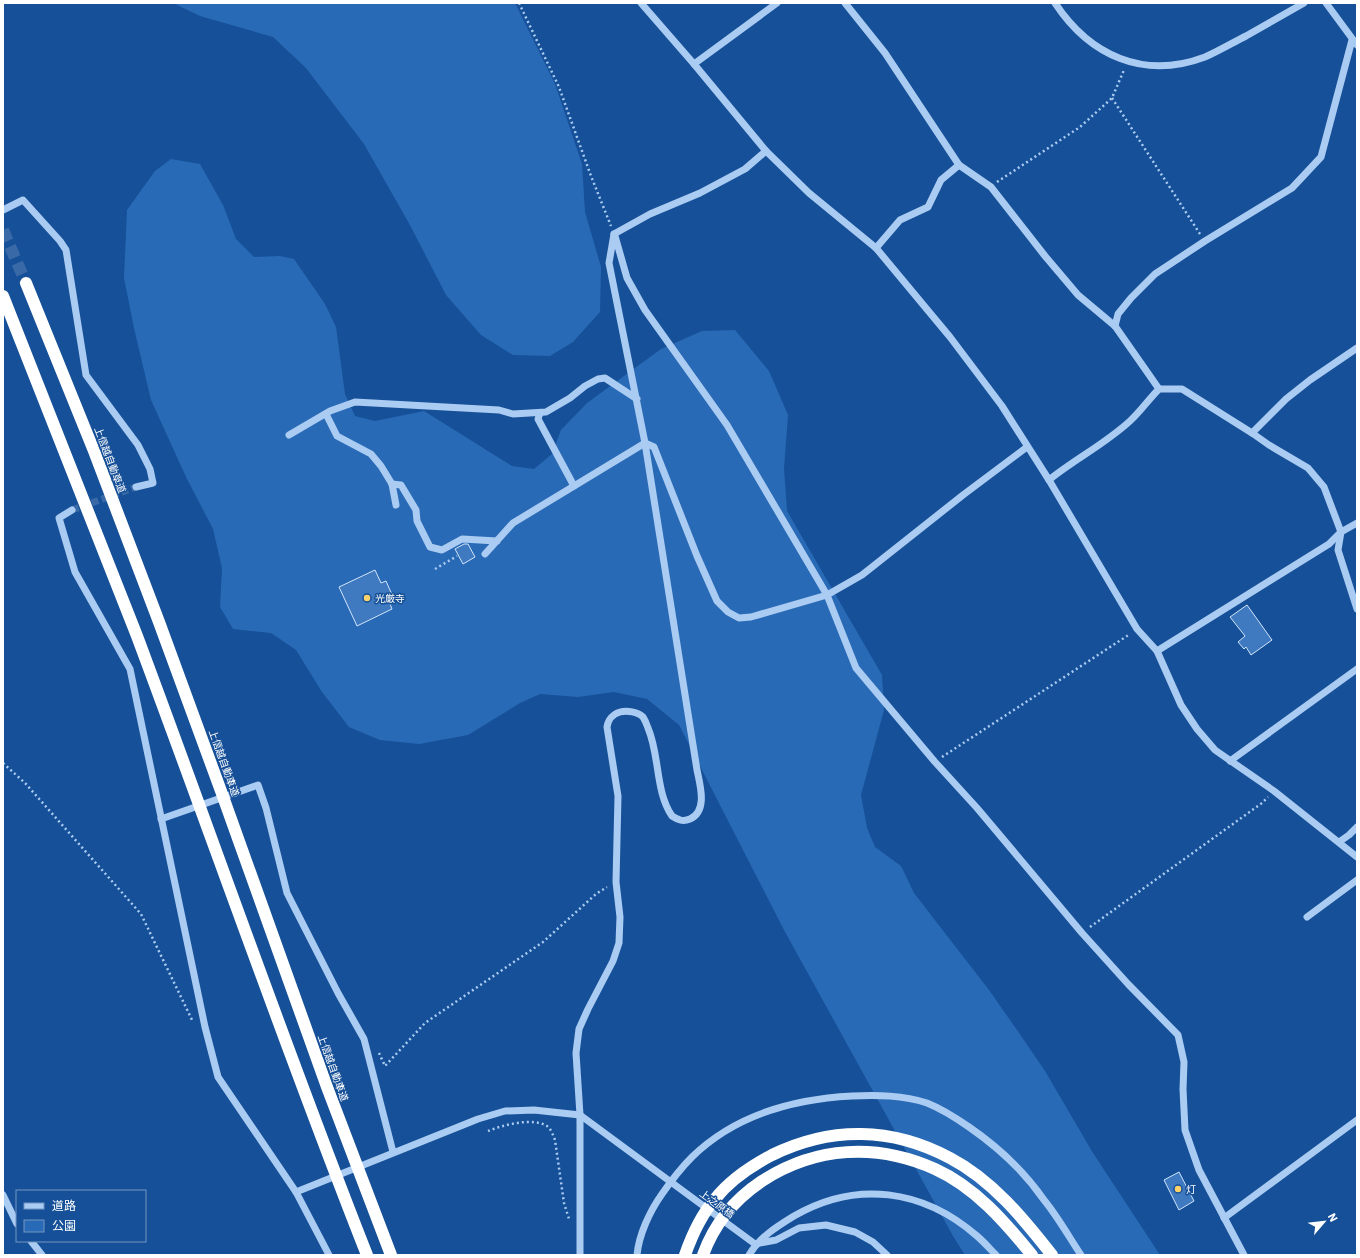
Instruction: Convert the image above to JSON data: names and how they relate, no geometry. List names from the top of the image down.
{
  "streets": {
    "highway": ["上信越自動車道"],
    "street": ["上之原橋"]
  },
  "places": ["光厳寺", "灯"],
  "legend": ["道路", "公園"],
  "north": "top right"
}
